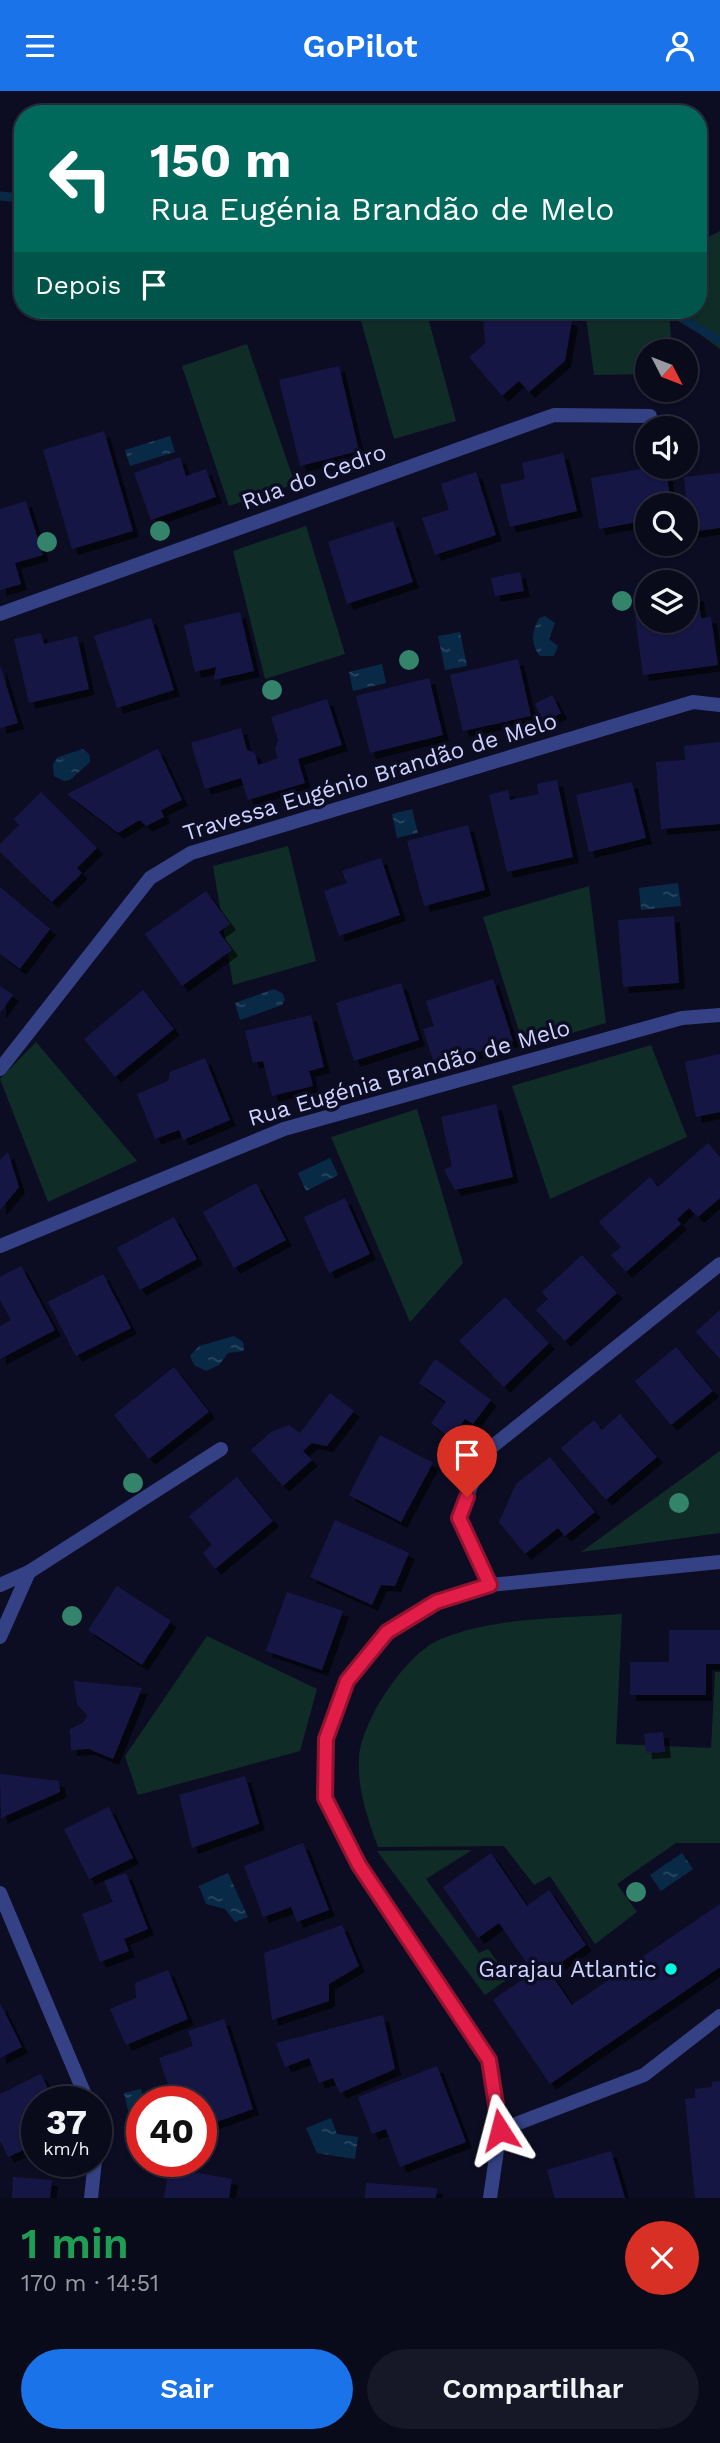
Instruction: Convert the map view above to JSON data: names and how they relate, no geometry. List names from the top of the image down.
{
  "streets": {
    "street": ["Rua do Cedro", "Travessa Eugénio Brandão de Melo", "Rua Eugénia Brandão de Melo"]
  },
  "places": ["Garajau Atlantic"],
  "north": "bottom right",
  "page": {
    "header": "GoPilot",
    "turn": ["150 m", "Rua Eugénia Brandão de Melo"],
    "then": "Depois",
    "speed": "37 km/h",
    "limit": "40",
    "heading": ["1 min", "170 m · 14:51"],
    "buttons": ["Sair", "Compartilhar"]
  }
}
